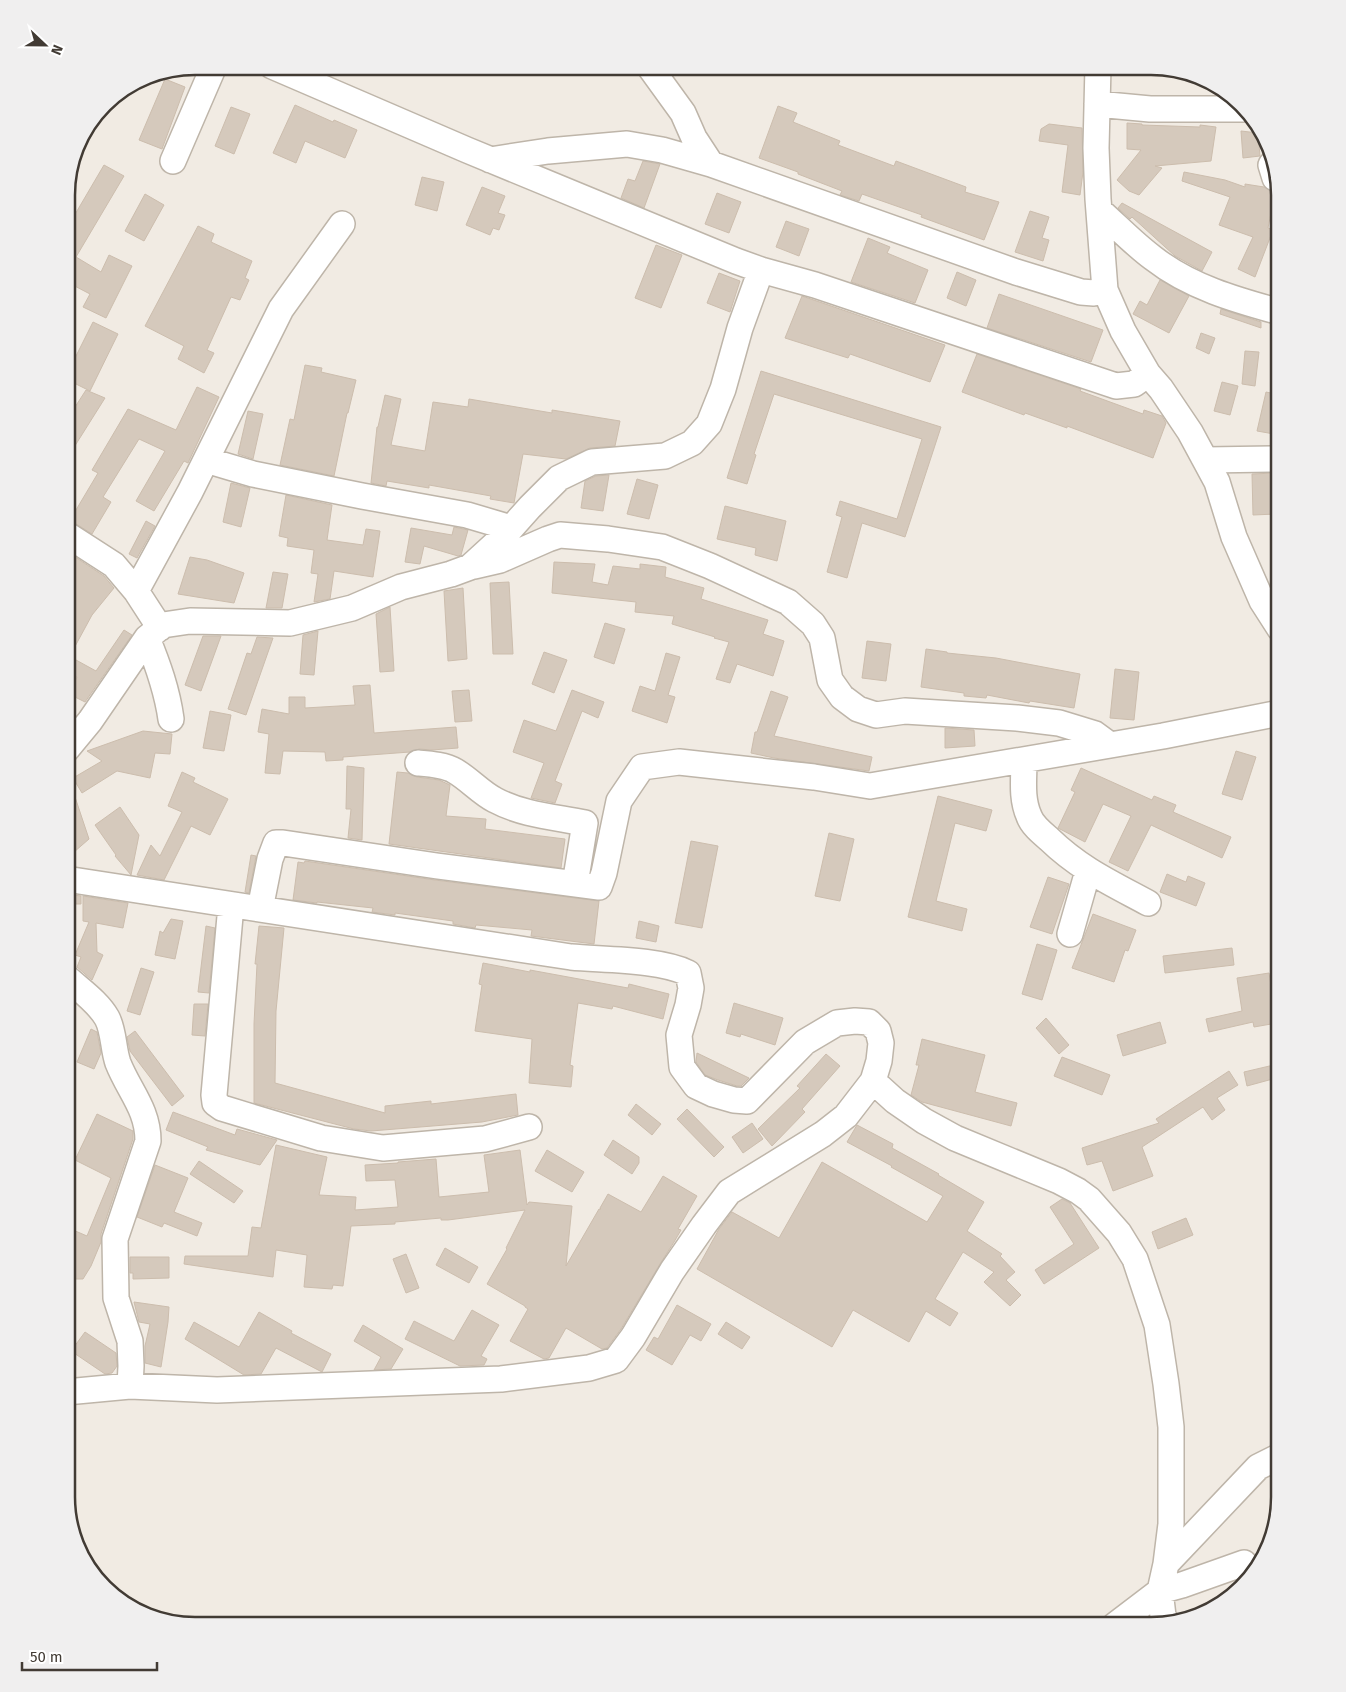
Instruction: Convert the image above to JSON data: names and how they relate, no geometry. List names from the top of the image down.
{
  "scale_bar": "50 m",
  "north": "right"
}
